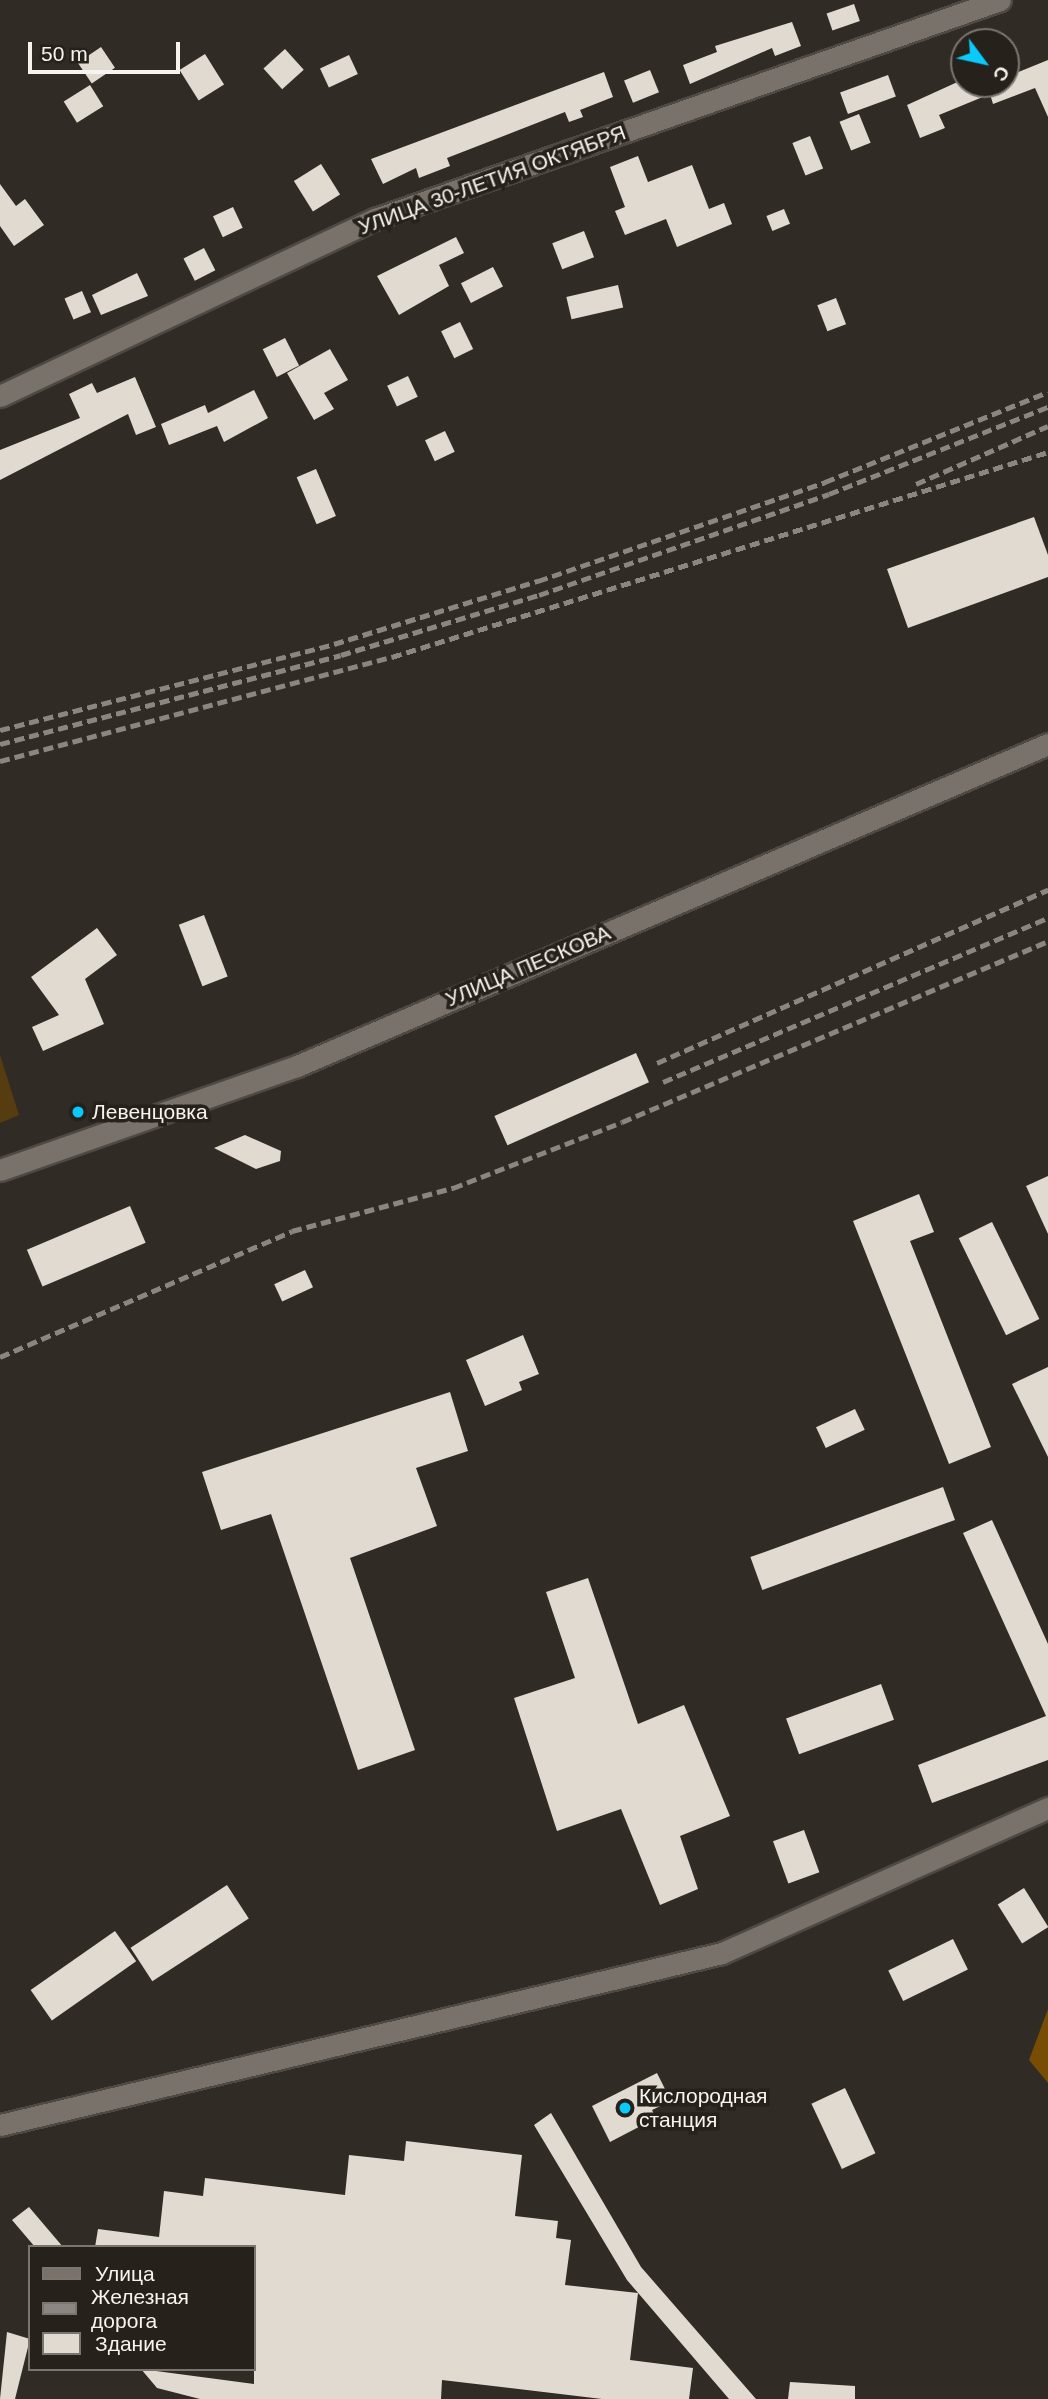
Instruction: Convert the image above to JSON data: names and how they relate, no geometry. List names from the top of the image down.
{
  "streets": {
    "street": ["УЛИЦА 30-ЛЕТИЯ ОКТЯБРЯ", "УЛИЦА ПЕСКОВА"]
  },
  "places": ["Левенцовка", "Кислородная станция"],
  "legend": ["Улица", "Железная дорога", "Здание"],
  "scale_bar": "50 m",
  "north": "bottom right"
}
